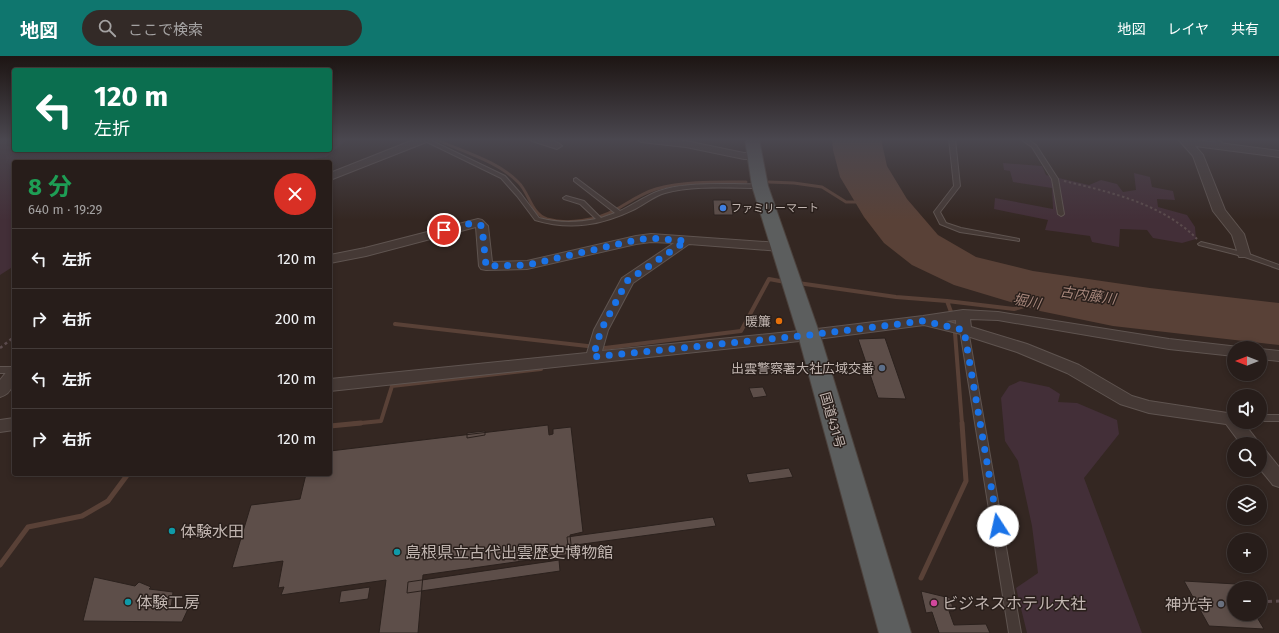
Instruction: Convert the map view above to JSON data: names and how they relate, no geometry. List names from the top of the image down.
{
  "streets": {
    "highway": ["国道431号"]
  },
  "water": ["古内藤川", "堀川"],
  "places": [
    "ファミリーマート",
    "暖簾",
    "出雲警察署大社広域交番",
    "体験水田",
    "島根県立古代出雲歴史博物館",
    "体験工房",
    "ビジネスホテル大社",
    "神光寺"
  ],
  "north": "left",
  "page": {
    "header": "地図",
    "search": "ここで検索",
    "nav": ["地図", "レイヤ", "共有"],
    "turn": ["120 m", "左折"],
    "heading": ["8 分", "640 m · 19:29"],
    "list": [
      {
        "name": "左折",
        "value": "120 m"
      },
      {
        "name": "右折",
        "value": "200 m"
      },
      {
        "name": "左折",
        "value": "120 m"
      },
      {
        "name": "右折",
        "value": "120 m"
      }
    ],
    "map_buttons": ["+", "−"]
  }
}
